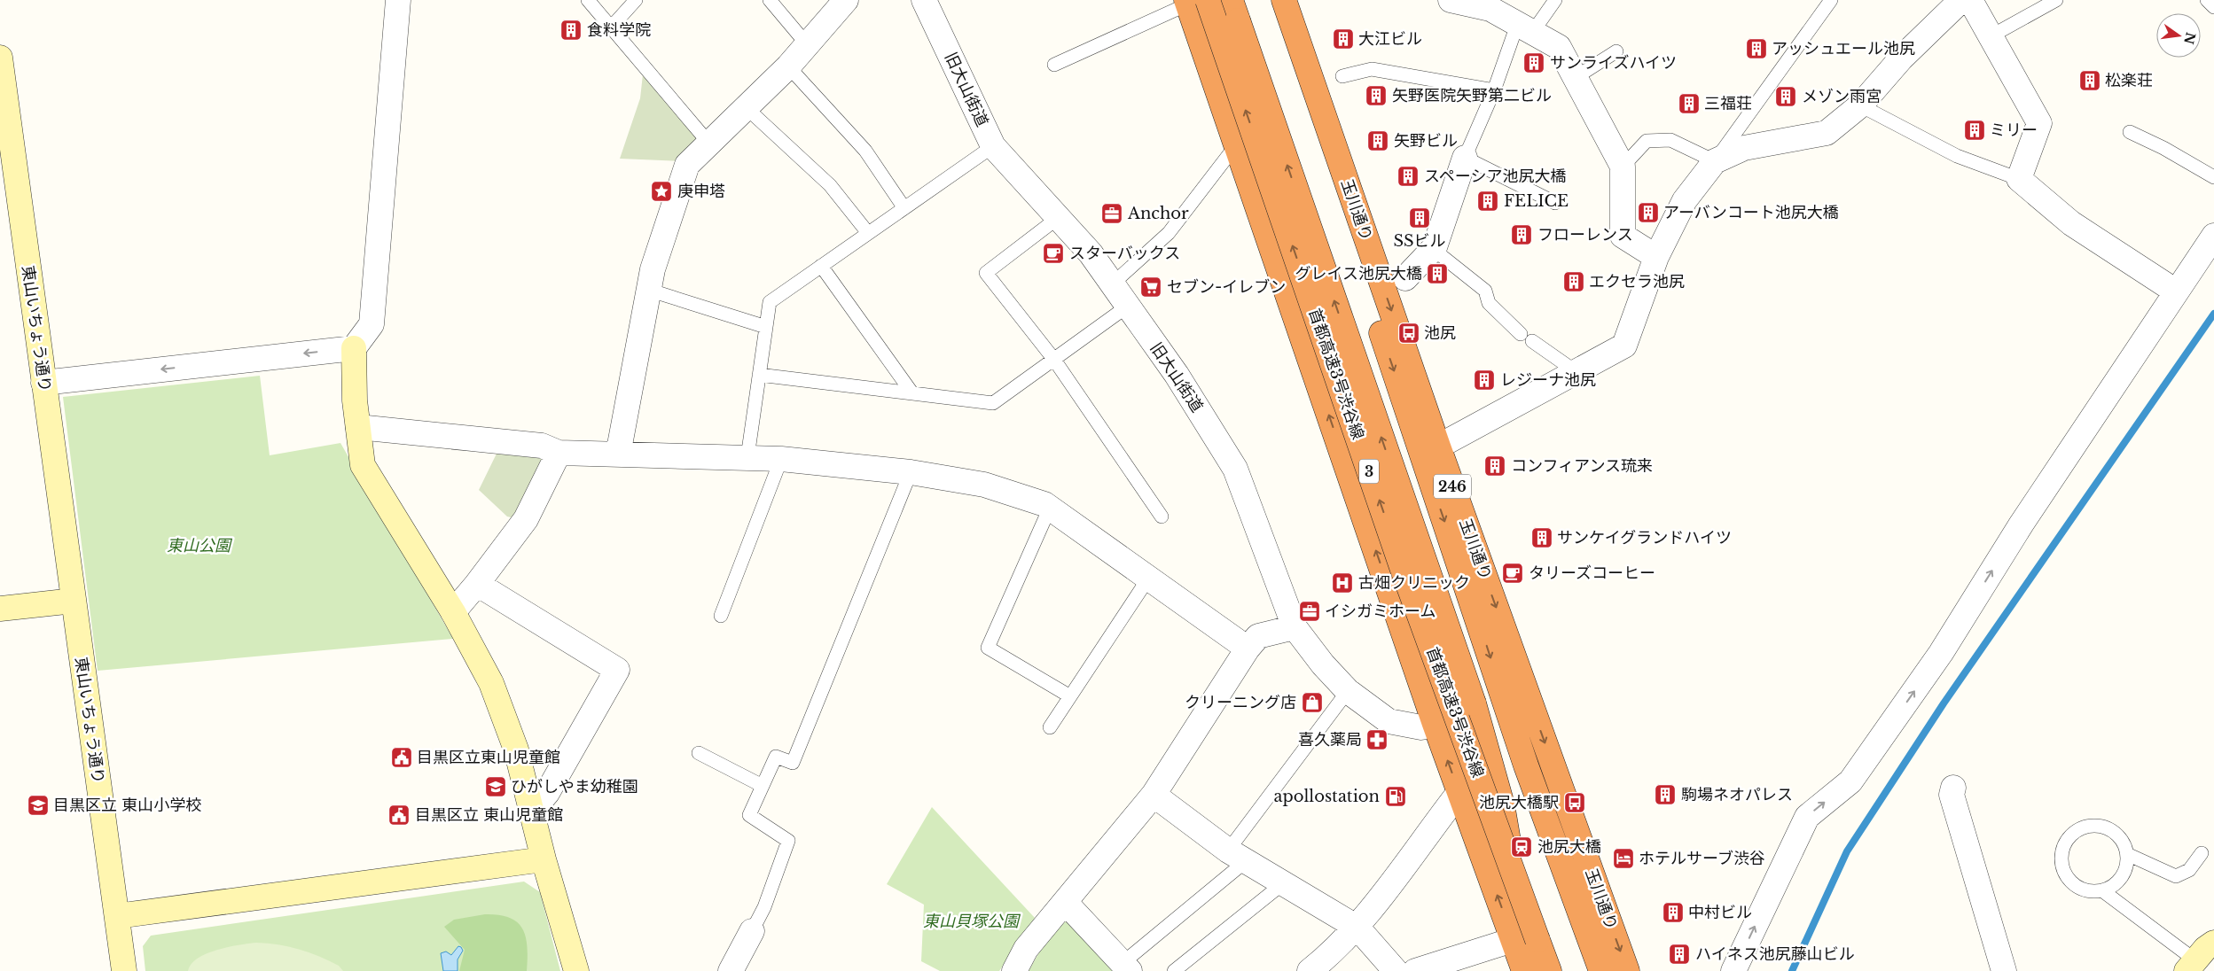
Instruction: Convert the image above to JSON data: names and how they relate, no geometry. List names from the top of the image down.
{
  "streets": {
    "highway": [
      "玉川通り",
      "首都高速3号渋谷線",
      "3",
      "246"
    ],
    "street": ["旧大山街道", "東山いちょう通り"]
  },
  "parks": ["東山公園", "東山貝塚公園"],
  "places": {
    "building": [
      "食料学院",
      "大江ビル",
      "アッシュエール池尻",
      "サンライズハイツ",
      "松楽荘",
      "矢野医院矢野第二ビル",
      "メゾン雨宮",
      "三福荘",
      "ミリー",
      "矢野ビル",
      "スペーシア池尻大橋",
      "FELICE",
      "アーバンコート池尻大橋",
      "SSビル",
      "フローレンス",
      "グレイス池尻大橋",
      "エクセラ池尻",
      "レジーナ池尻",
      "コンフィアンス琉来",
      "サンケイグランドハイツ",
      "駒場ネオパレス",
      "中村ビル",
      "ハイネス池尻藤山ビル"
    ],
    "place": ["庚申塔"],
    "office": ["Anchor", "イシガミホーム"],
    "cafe": ["スターバックス", "タリーズコーヒー"],
    "supermarket": ["セブン-イレブン"],
    "bus stop": ["池尻", "池尻大橋駅"],
    "hospital": ["古畑クリニック"],
    "shop": ["クリーニング店"],
    "pharmacy": ["喜久薬局"],
    "public building": ["目黒区立東山児童館", "目黒区立 東山児童館"],
    "school or university": ["ひがしやま幼稚園", "目黒区立 東山小学校"],
    "fuel station": ["apollostation"],
    "station": ["池尻大橋"],
    "hotel": ["ホテルサーブ渋谷"]
  },
  "north": "right"
}
